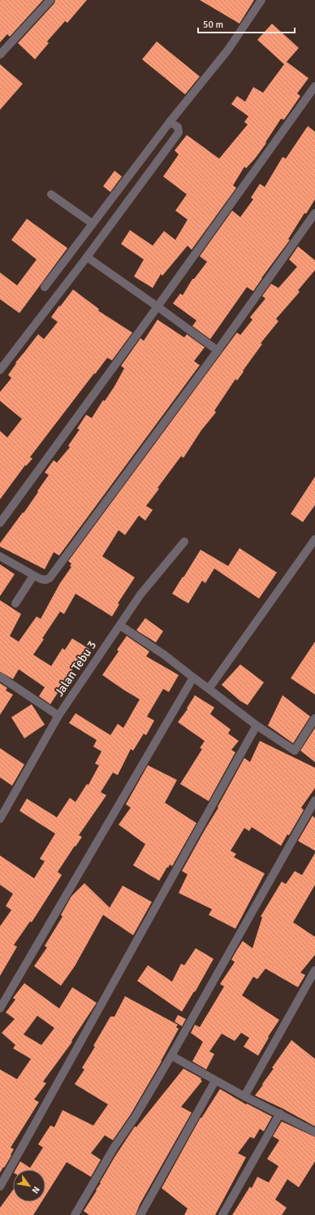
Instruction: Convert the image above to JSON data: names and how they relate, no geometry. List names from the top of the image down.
{
  "streets": {
    "street": ["Jalan Tebu 3"]
  },
  "scale_bar": "50 m",
  "north": "bottom right"
}
